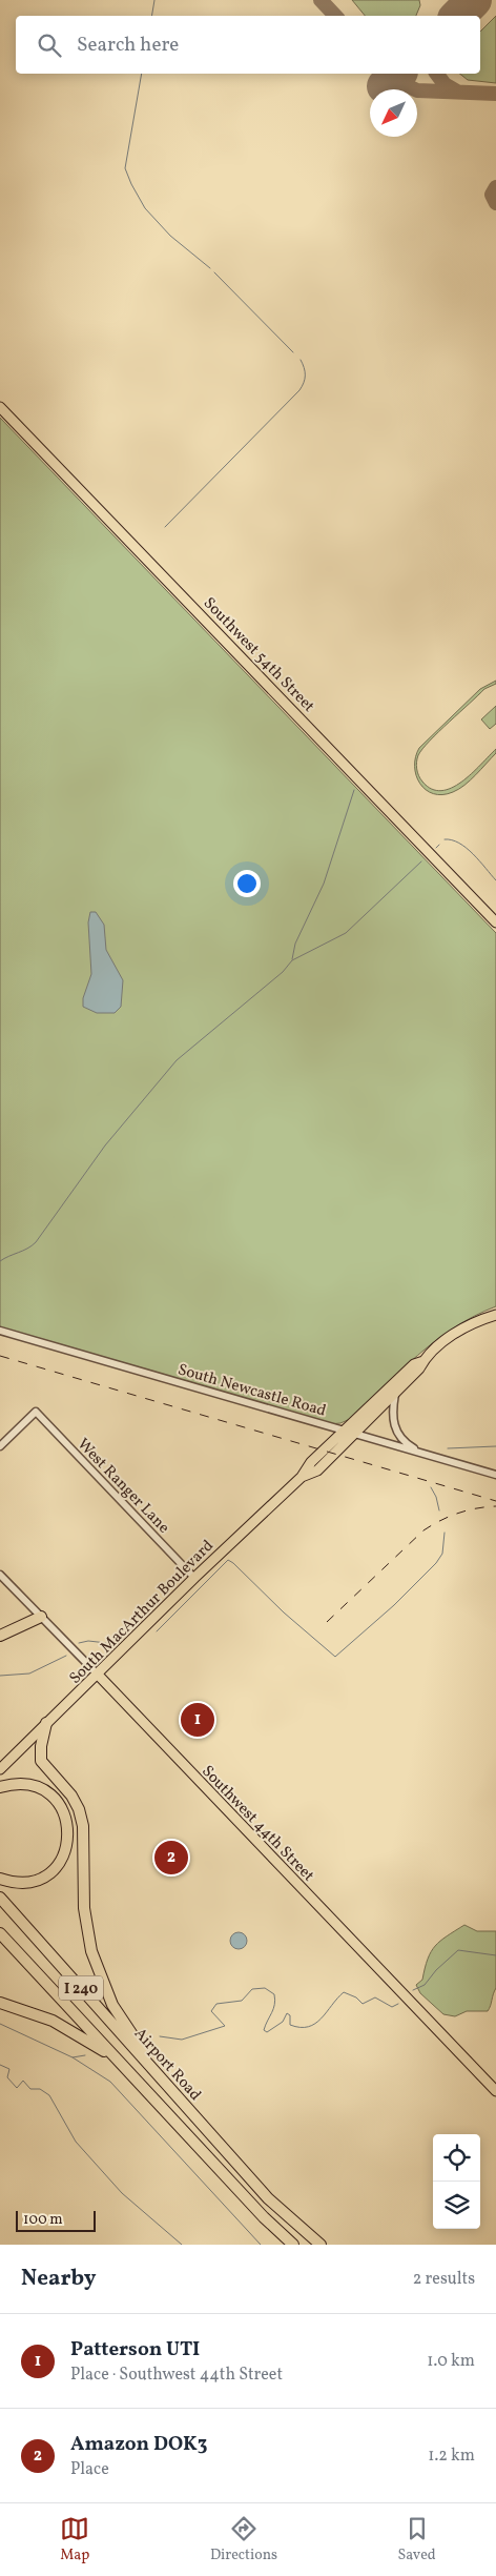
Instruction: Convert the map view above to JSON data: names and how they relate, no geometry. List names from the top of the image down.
{
  "streets": {
    "highway": ["I 240", "Airport Road"],
    "main road": ["Southwest 54th Street", "South MacArthur Boulevard", "Southwest 44th Street"],
    "street": ["South Newcastle Road", "West Ranger Lane"]
  },
  "crossings": [
    ["South Newcastle Road", "South MacArthur Boulevard"],
    ["West Ranger Lane", "South MacArthur Boulevard"],
    ["South MacArthur Boulevard", "Southwest 44th Street"]
  ],
  "scale_bar": "100 m",
  "north": "bottom left",
  "page": {
    "search": "Search here",
    "pins": ["1", "2"],
    "scale": "100 m",
    "heading": ["Nearby", "2 results"],
    "list": [
      {
        "mark": "1",
        "name": "Patterson UTI",
        "note": "Place · Southwest 44th Street",
        "value": "1.0 km"
      },
      {
        "mark": "2",
        "name": "Amazon DOK3",
        "note": "Place",
        "value": "1.2 km"
      }
    ],
    "nav": ["Map", "Directions", "Saved"]
  }
}
